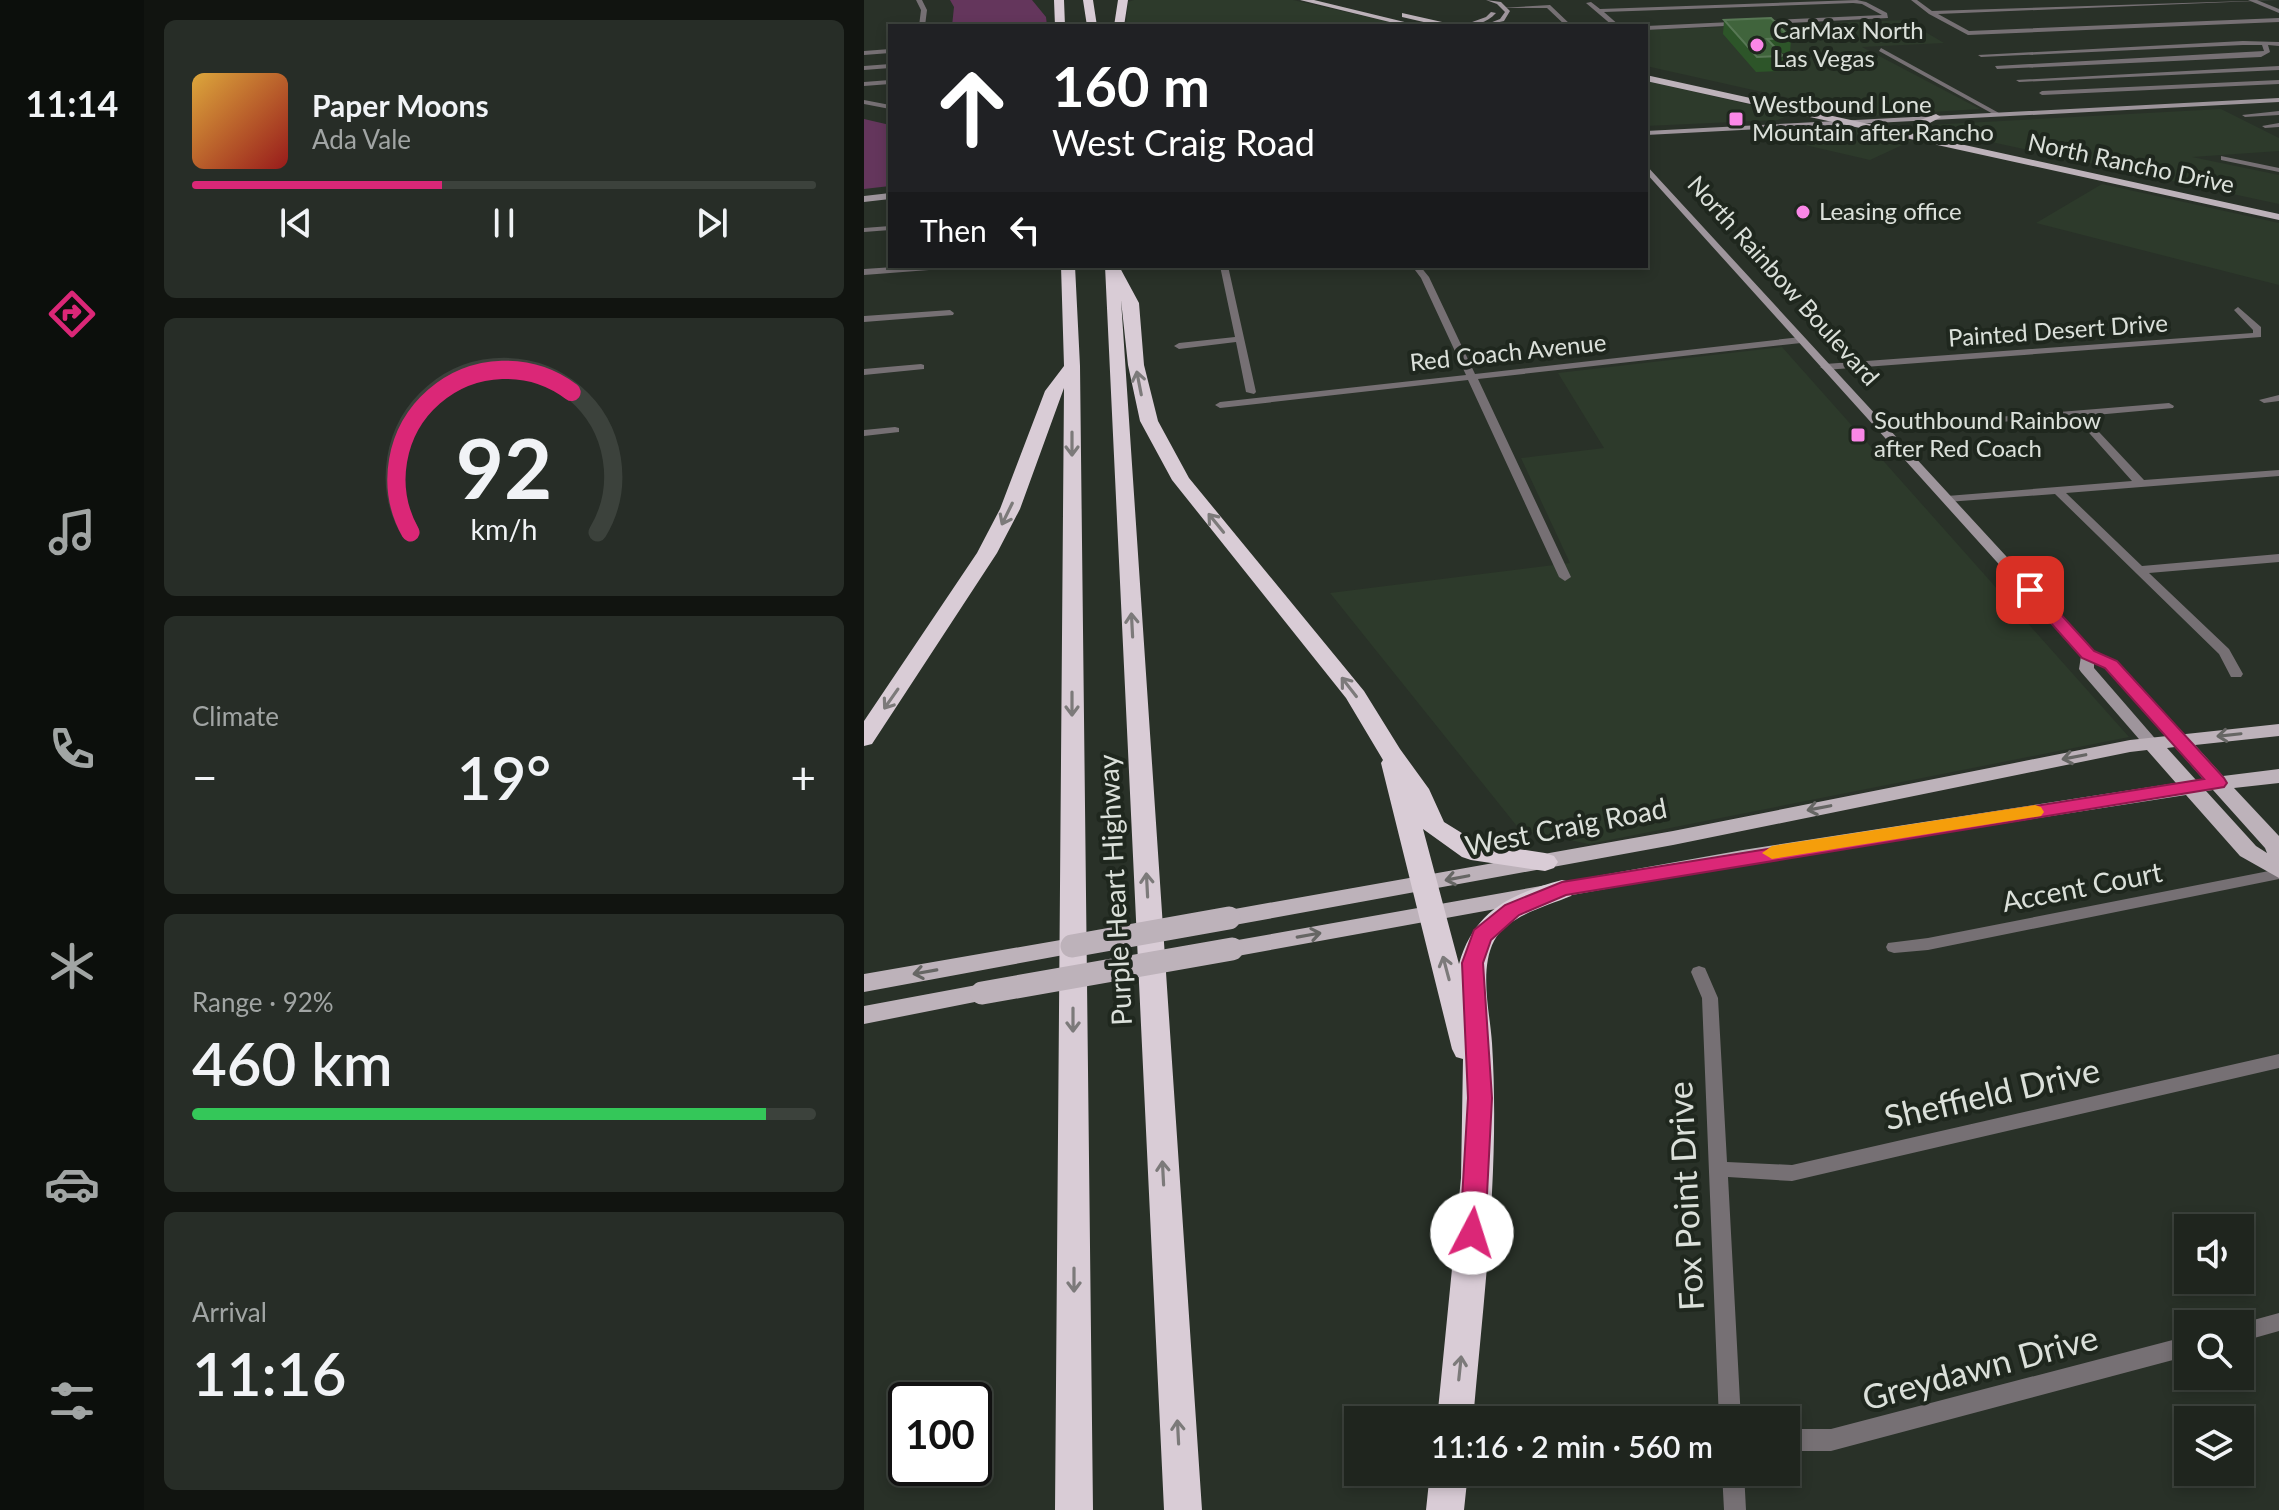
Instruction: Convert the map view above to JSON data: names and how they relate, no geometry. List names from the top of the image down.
{
  "streets": {
    "highway": ["Purple Heart Highway"],
    "main road": ["North Rancho Drive", "North Rainbow Boulevard", "West Craig Road"],
    "street": [
      "Painted Desert Drive",
      "Red Coach Avenue",
      "Accent Court",
      "Sheffield Drive",
      "Fox Point Drive",
      "Greydawn Drive"
    ]
  },
  "crossings": [
    ["North Rainbow Boulevard", "Painted Desert Drive"],
    ["North Rainbow Boulevard", "Red Coach Avenue"],
    ["North Rainbow Boulevard", "West Craig Road"],
    ["North Rainbow Boulevard", "Accent Court"],
    ["Sheffield Drive", "Fox Point Drive"]
  ],
  "places": {
    "other": ["CarMax North Las Vegas", "Leasing office"],
    "transit": ["Westbound Lone Mountain after Rancho", "Southbound Rainbow after Red Coach"]
  },
  "page": {
    "tabs": "11:14",
    "turn": ["160 m", "West Craig Road"],
    "song": ["Paper Moons", "Ada Vale"],
    "then": "Then",
    "tile": [
      "Climate",
      ["Range · 92%", "460 km"],
      ["Arrival", "11:16"]
    ],
    "heat": ["−", "19°", "+"],
    "limit": "100",
    "trip": "11:16 · 2 min · 560 m",
    "gauge": ["92", "km/h"]
  }
}
